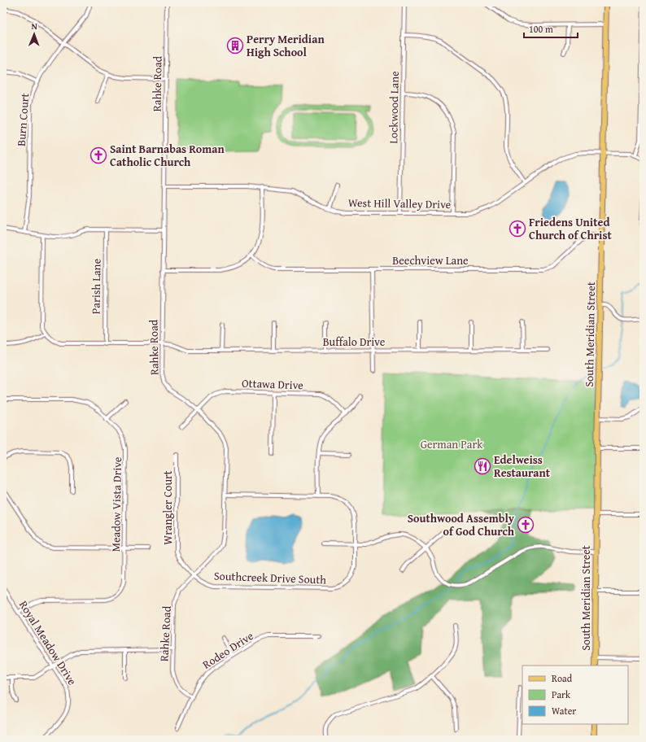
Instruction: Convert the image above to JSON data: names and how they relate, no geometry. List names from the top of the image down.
{
  "streets": {
    "main road": ["South Meridian Street"],
    "street": [
      "Rahke Road",
      "Lockwood Lane",
      "Burn Court",
      "West Hill Valley Drive",
      "Beechview Lane",
      "Parish Lane",
      "Buffalo Drive",
      "Ottawa Drive",
      "Meadow Vista Drive",
      "Wrangler Court",
      "Southcreek Drive South",
      "Royal Meadow Drive",
      "Rodeo Drive"
    ]
  },
  "crossings": [
    ["Rahke Road", "West Hill Valley Drive"],
    ["Rahke Road", "Buffalo Drive"],
    ["Rahke Road", "Ottawa Drive"],
    ["Rahke Road", "Wrangler Court"],
    ["Rahke Road", "Southcreek Drive South"],
    ["Rahke Road", "Rodeo Drive"],
    ["Lockwood Lane", "West Hill Valley Drive"],
    ["West Hill Valley Drive", "South Meridian Street"],
    ["Beechview Lane", "South Meridian Street"],
    ["Parish Lane", "Buffalo Drive"],
    ["Meadow Vista Drive", "Royal Meadow Drive"],
    ["Wrangler Court", "Southcreek Drive South"]
  ],
  "parks": ["German Park"],
  "places": {
    "building": ["Perry Meridian High School"],
    "church": ["Saint Barnabas Roman Catholic Church", "Friedens United Church of Christ", "Southwood Assembly of God Church"],
    "restaurant": ["Edelweiss Restaurant"]
  },
  "legend": ["Road", "Park", "Water"],
  "scale_bar": "100 m",
  "north": "top"
}
